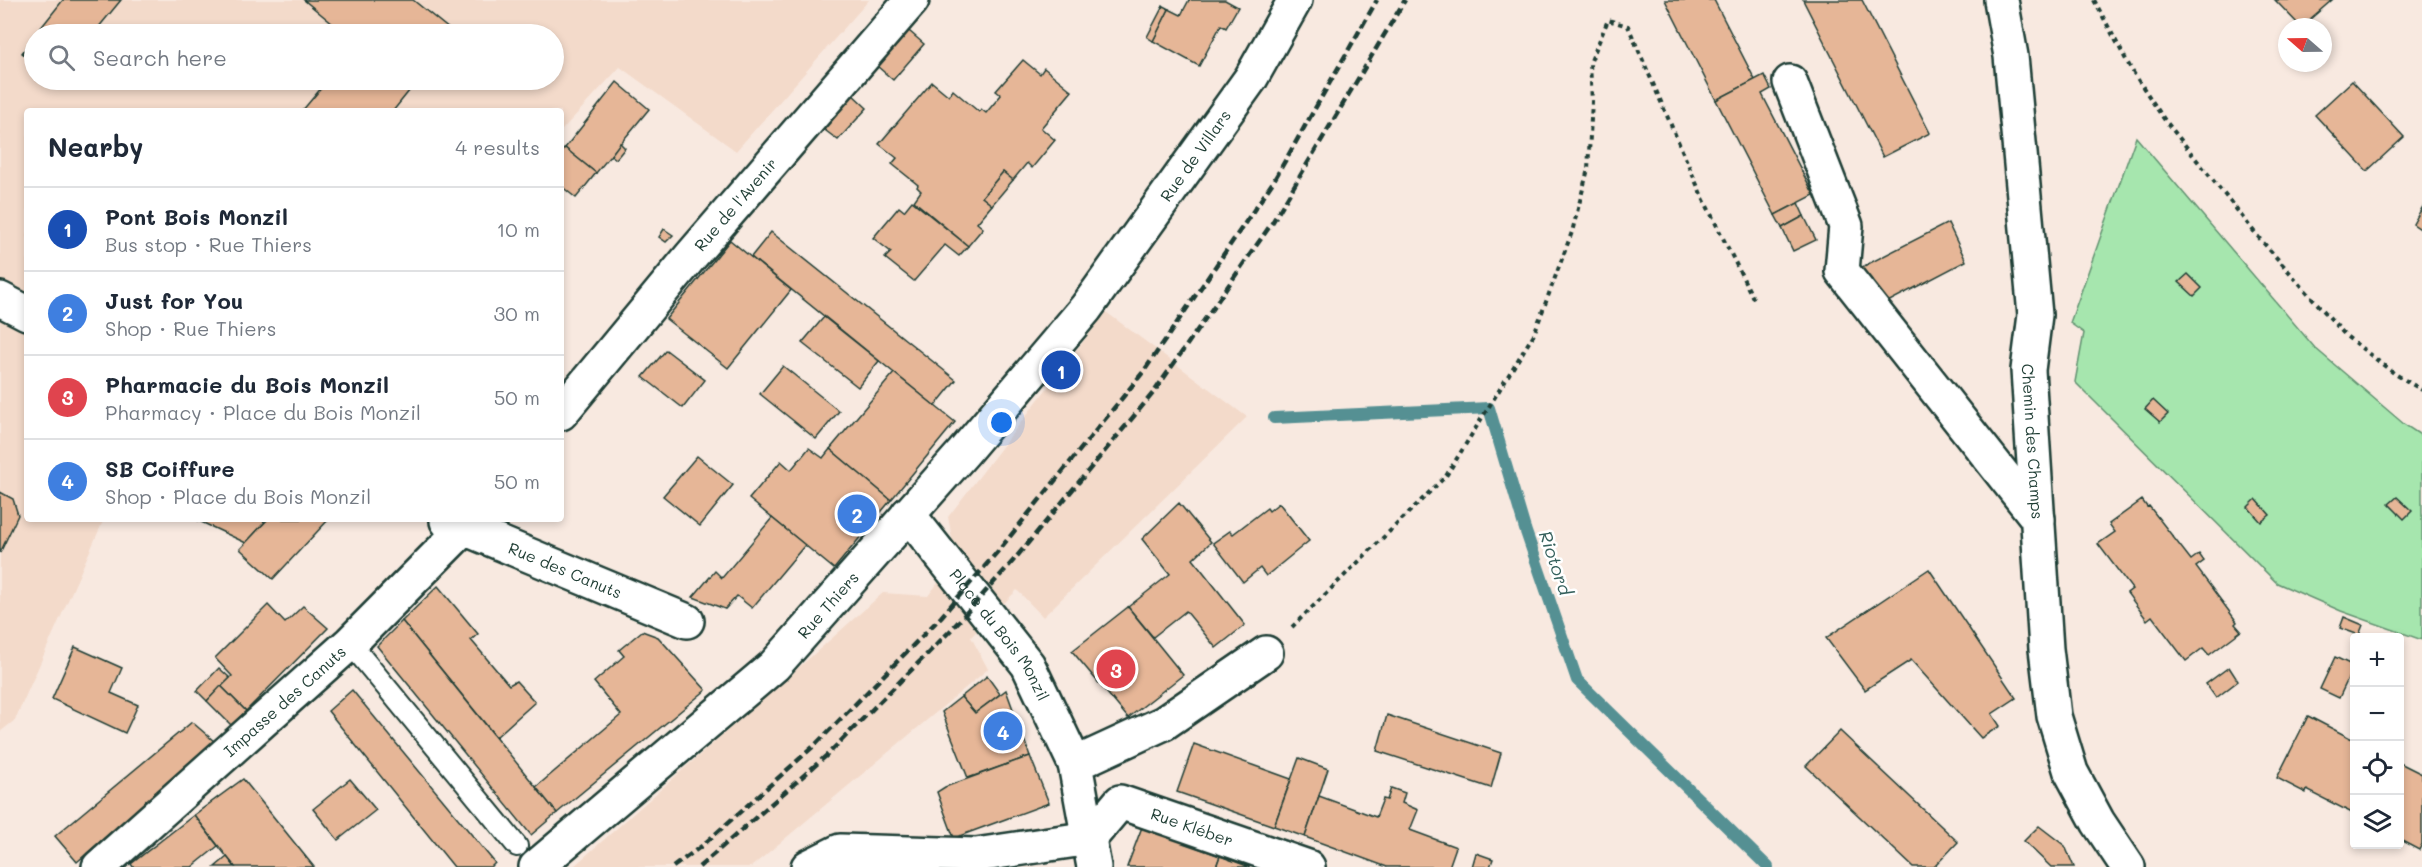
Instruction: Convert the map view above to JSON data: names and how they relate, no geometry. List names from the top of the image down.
{
  "streets": {
    "street": [
      "Rue de Villars",
      "Rue de l'Avenir",
      "Chemin des Champs",
      "Rue des Canuts",
      "Rue Thiers",
      "Place du Bois Monzil",
      "Impasse des Canuts",
      "Rue Kléber"
    ]
  },
  "crossings": [
    ["Rue de Villars", "Rue Thiers"],
    ["Rue des Canuts", "Impasse des Canuts"],
    ["Rue Thiers", "Place du Bois Monzil"],
    ["Place du Bois Monzil", "Rue Kléber"]
  ],
  "water": ["Riotord"],
  "north": "left",
  "page": {
    "search": "Search here",
    "heading": ["Nearby", "4 results"],
    "list": [
      {
        "mark": "1",
        "name": "Pont Bois Monzil",
        "note": "Bus stop · Rue Thiers",
        "value": "10 m"
      },
      {
        "mark": "2",
        "name": "Just for You",
        "note": "Shop · Rue Thiers",
        "value": "30 m"
      },
      {
        "mark": "3",
        "name": "Pharmacie du Bois Monzil",
        "note": "Pharmacy · Place du Bois Monzil",
        "value": "50 m"
      },
      {
        "mark": "4",
        "name": "SB Coiffure",
        "note": "Shop · Place du Bois Monzil",
        "value": "50 m"
      }
    ],
    "pins": [
      "1",
      "2",
      "3",
      "4"
    ],
    "map_buttons": ["+", "−"]
  }
}
